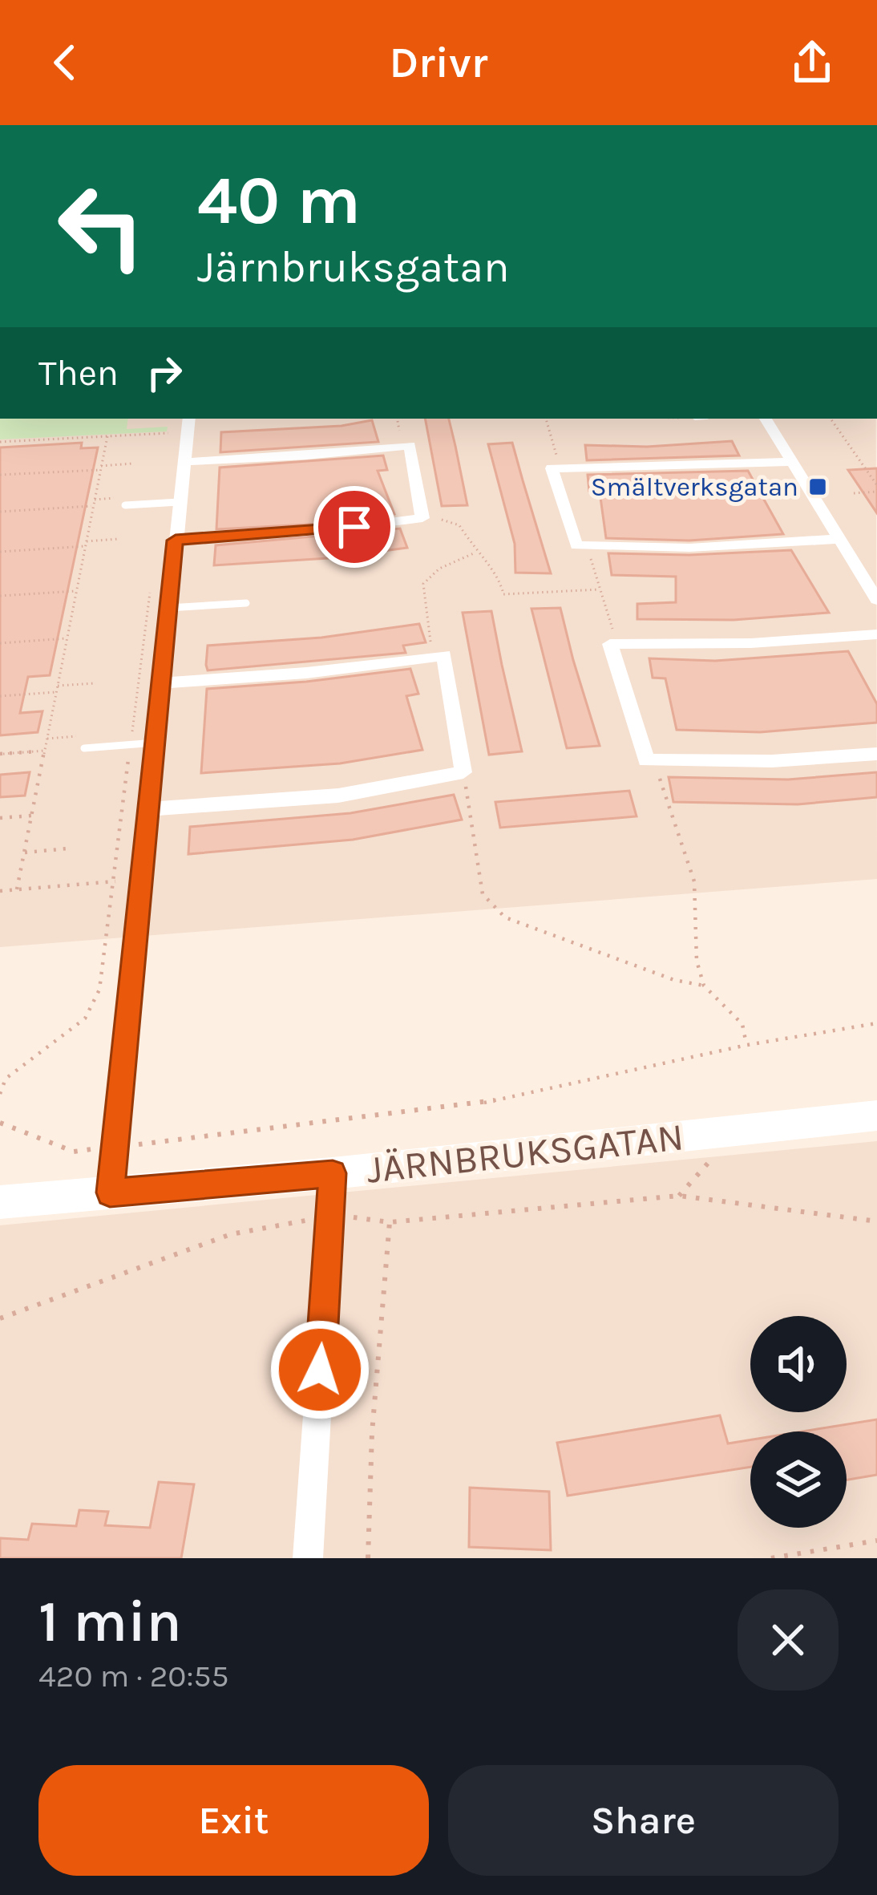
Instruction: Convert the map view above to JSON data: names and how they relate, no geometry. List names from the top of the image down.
{
  "streets": {
    "street": ["JÄRNBRUKSGATAN"]
  },
  "places": {
    "transit": ["Smältverksgatan"]
  },
  "page": {
    "header": "Drivr",
    "turn": ["40 m", "Järnbruksgatan"],
    "then": "Then",
    "heading": ["1 min", "420 m · 20:55"],
    "buttons": ["Exit", "Share"]
  }
}
